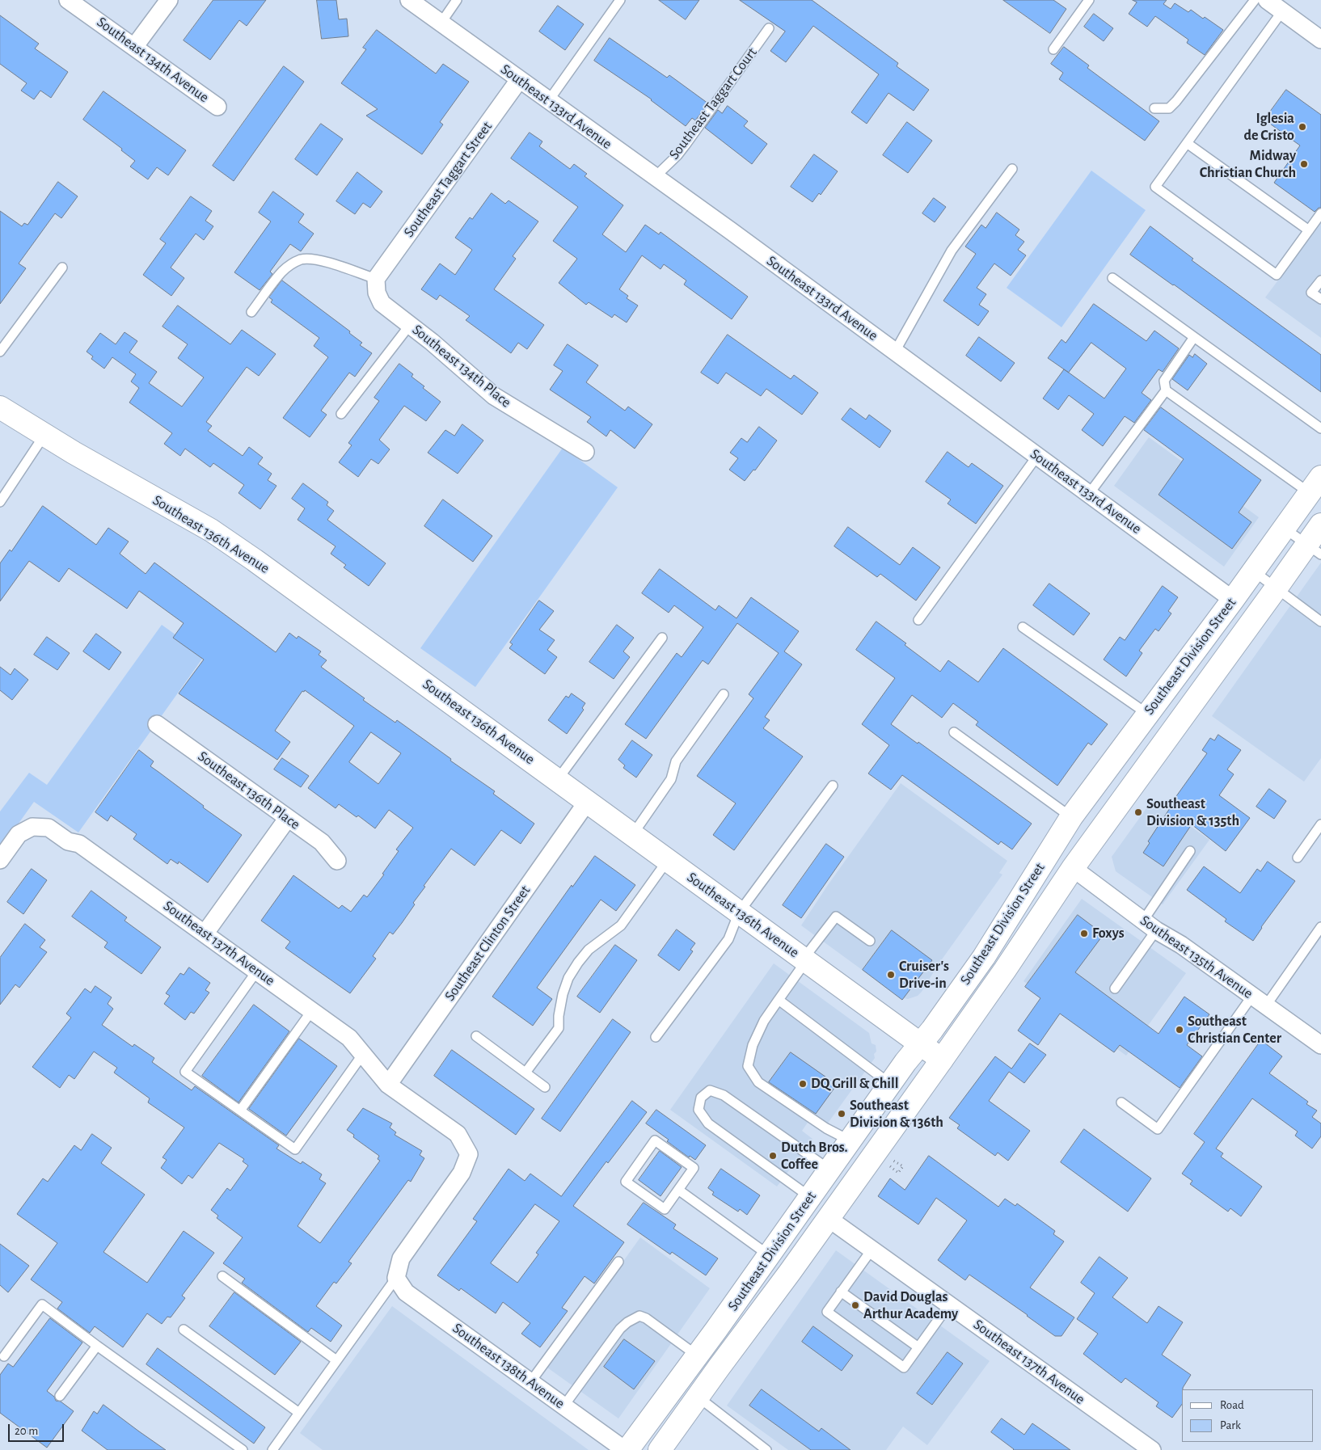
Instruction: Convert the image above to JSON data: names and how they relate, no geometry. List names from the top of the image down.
{
  "streets": {
    "main road": ["Southeast 136th Avenue", "Southeast Division Street"],
    "street": [
      "Southeast 134th Avenue",
      "Southeast 133rd Avenue",
      "Southeast Taggart Street",
      "Southeast 134th Place",
      "Southeast 136th Place",
      "Southeast 137th Avenue",
      "Southeast Clinton Street",
      "Southeast 135th Avenue",
      "Southeast 138th Avenue"
    ],
    "lane": ["Southeast Taggart Court"]
  },
  "crossings": [
    ["Southeast Taggart Court", "Southeast 133rd Avenue"],
    ["Southeast 133rd Avenue", "Southeast Taggart Street"],
    ["Southeast 133rd Avenue", "Southeast Division Street"],
    ["Southeast Taggart Street", "Southeast 134th Place"],
    ["Southeast 136th Avenue", "Southeast Division Street"],
    ["Southeast 136th Avenue", "Southeast Clinton Street"],
    ["Southeast Division Street", "Southeast 137th Avenue"],
    ["Southeast Division Street", "Southeast 135th Avenue"],
    ["Southeast Division Street", "Southeast 138th Avenue"],
    ["Southeast 137th Avenue", "Southeast Clinton Street"],
    ["Southeast 137th Avenue", "Southeast 138th Avenue"]
  ],
  "places": [
    "Iglesia de Cristo",
    "Midway Christian Church",
    "Southeast Division & 135th",
    "Foxys",
    "Cruiser's Drive-in",
    "Southeast Christian Center",
    "DQ Grill & Chill",
    "Southeast Division & 136th",
    "Dutch Bros. Coffee",
    "David Douglas Arthur Academy"
  ],
  "legend": ["Road", "Park"],
  "scale_bar": "20 m"
}
